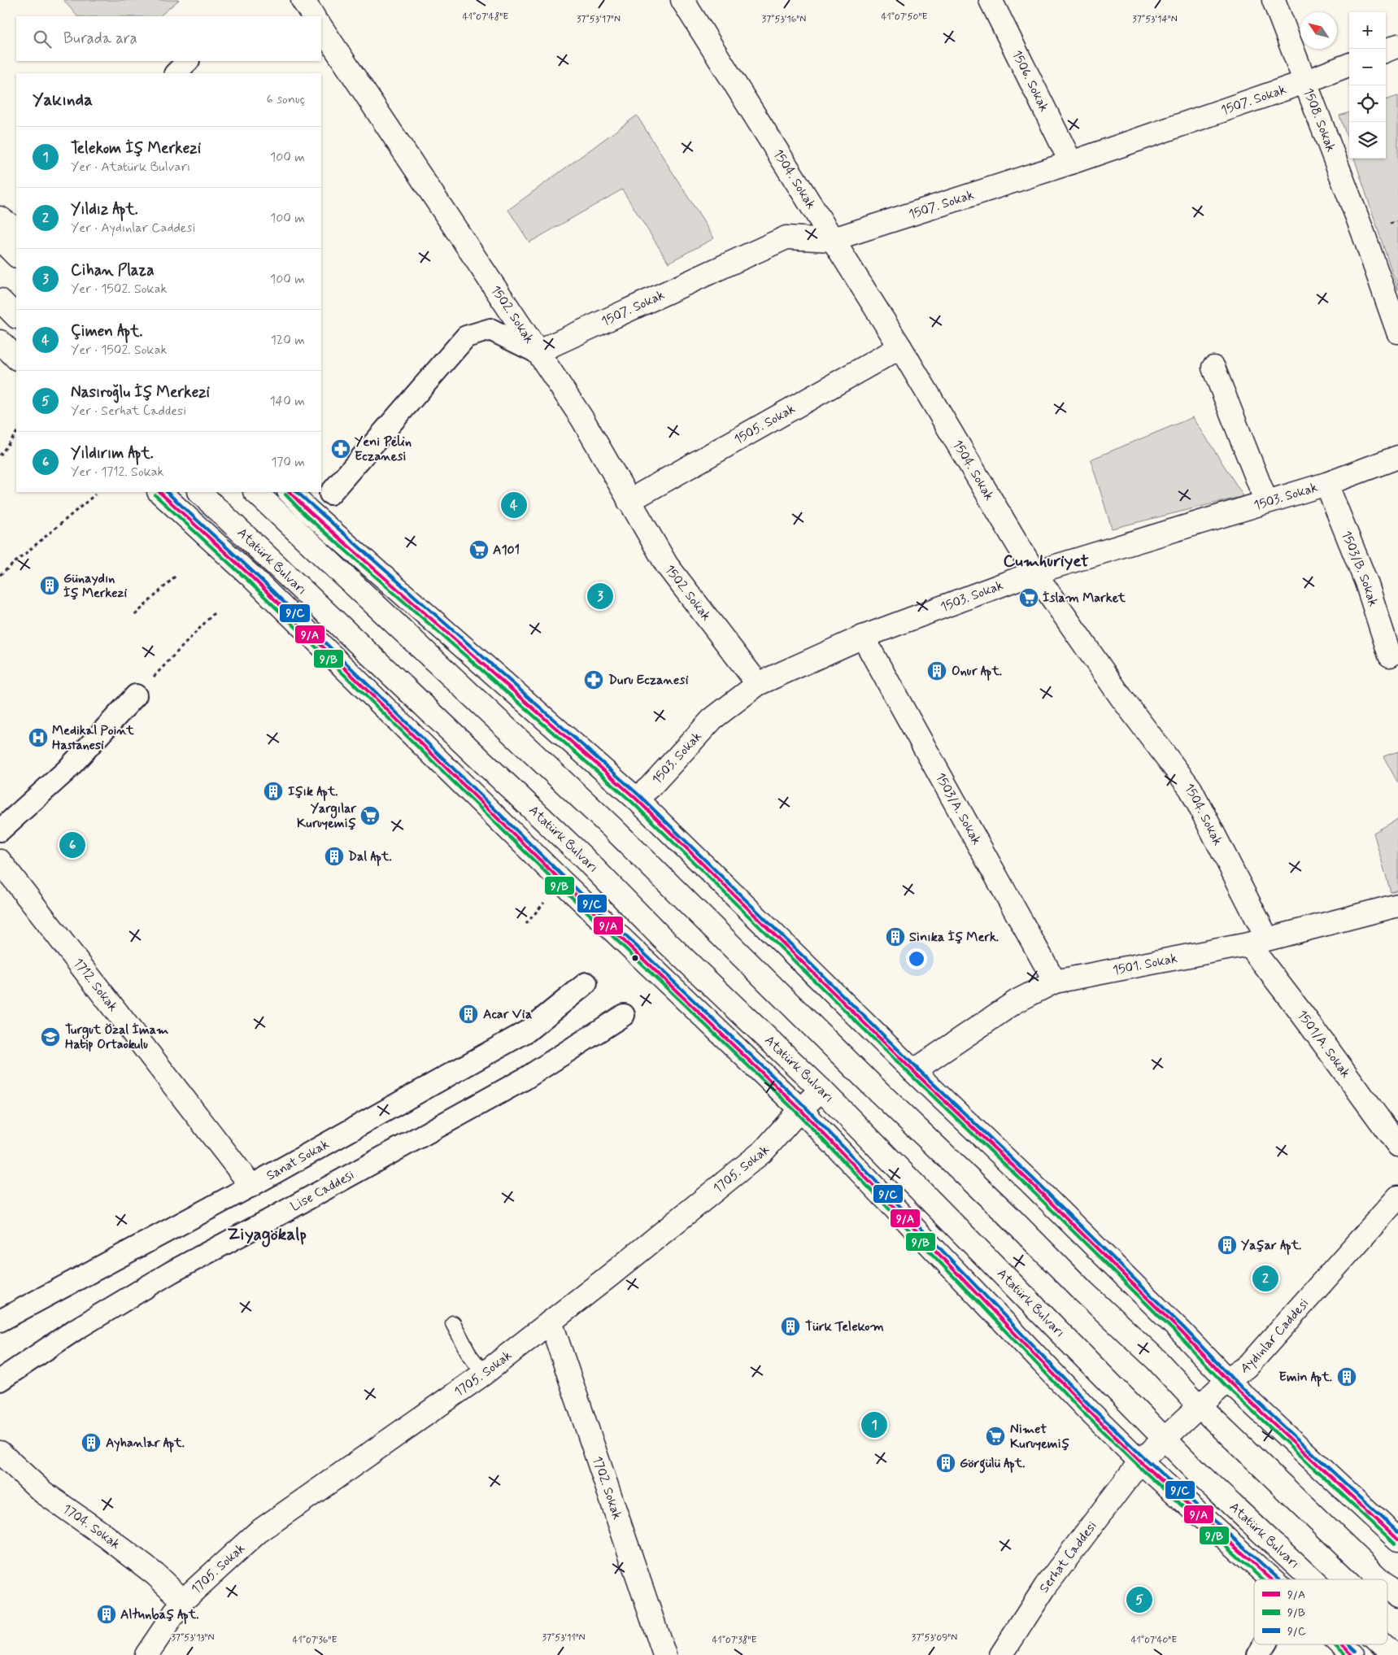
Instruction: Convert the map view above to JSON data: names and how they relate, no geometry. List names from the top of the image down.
{
  "streets": {
    "street": [
      "1506. Sokak",
      "1507. Sokak",
      "1508. Sokak",
      "1504. Sokak",
      "1502. Sokak",
      "1505. Sokak",
      "1503. Sokak",
      "Atatürk Bulvarı",
      "1503/B. Sokak",
      "1503/A. Sokak",
      "1501. Sokak",
      "1712. Sokak",
      "1501/A. Sokak",
      "Sanat Sokak",
      "1705. Sokak",
      "Lise Caddesi",
      "Aydınlar Caddesi",
      "1702. Sokak",
      "1704. Sokak",
      "Serhat Caddesi"
    ]
  },
  "crossings": [
    ["1506. Sokak", "1507. Sokak"],
    ["1507. Sokak", "1508. Sokak"],
    ["1507. Sokak", "1504. Sokak"],
    ["1507. Sokak", "1502. Sokak"],
    ["1504. Sokak", "1505. Sokak"],
    ["1504. Sokak", "1503. Sokak"],
    ["1504. Sokak", "1501. Sokak"],
    ["1504. Sokak", "1501/A. Sokak"],
    ["1502. Sokak", "1505. Sokak"],
    ["1502. Sokak", "1503. Sokak"],
    ["1503. Sokak", "1503/B. Sokak"],
    ["1503. Sokak", "1503/A. Sokak"],
    ["Atatürk Bulvarı", "1705. Sokak"],
    ["Atatürk Bulvarı", "Aydınlar Caddesi"],
    ["1503/A. Sokak", "1501. Sokak"],
    ["1501. Sokak", "1501/A. Sokak"],
    ["1712. Sokak", "Sanat Sokak"],
    ["1705. Sokak", "1702. Sokak"],
    ["1705. Sokak", "1704. Sokak"],
    ["Aydınlar Caddesi", "Serhat Caddesi"]
  ],
  "districts": ["Cumhuriyet", "Ziyagökalp"],
  "places": {
    "pharmacy": ["Yeni Pelin Eczanesi", "Duru Eczanesi"],
    "supermarket": [
      "A101",
      "İslam Market",
      "Yargılar Kuruyemiş",
      "Nimet Kuruyemiş"
    ],
    "building": [
      "Günaydın İş Merkezi",
      "Onur Apt.",
      "Işık Apt.",
      "Dal Apt.",
      "Sinıka İş Merk.",
      "Acar Via",
      "Yaşar Apt.",
      "Türk Telekom",
      "Emin Apt.",
      "Ayhanlar Apt.",
      "Görgülü Apt.",
      "Altunbaş Apt."
    ],
    "hospital": ["Medikal Point Hastanesi"],
    "school or university": ["Turgut Özal İmam Hatip Ortaokulu"]
  },
  "lines": ["transit line 9/A", "transit line 9/C", "transit line 9/B"],
  "legend": ["9/A", "9/B", "9/C"],
  "north": "top left",
  "page": {
    "map_buttons": ["+", "−"],
    "search": "Burada ara",
    "heading": ["Yakında", "6 sonuç"],
    "list": [
      {
        "mark": "1",
        "name": "Telekom İş Merkezi",
        "note": "Yer · Atatürk Bulvarı",
        "value": "100 m"
      },
      {
        "mark": "2",
        "name": "Yıldız Apt.",
        "note": "Yer · Aydınlar Caddesi",
        "value": "100 m"
      },
      {
        "mark": "3",
        "name": "Cihan Plaza",
        "note": "Yer · 1502. Sokak",
        "value": "100 m"
      },
      {
        "mark": "4",
        "name": "Çimen Apt.",
        "note": "Yer · 1502. Sokak",
        "value": "120 m"
      },
      {
        "mark": "5",
        "name": "Nasıroğlu İş Merkezi",
        "note": "Yer · Serhat Caddesi",
        "value": "140 m"
      },
      {
        "mark": "6",
        "name": "Yıldırım Apt.",
        "note": "Yer · 1712. Sokak",
        "value": "170 m"
      }
    ],
    "pins": [
      "4",
      "3",
      "6",
      "2",
      "1",
      "5"
    ]
  },
  "coordinates": [
    "41°07'48\"E",
    "41°07'50\"E",
    "37°53'17\"N",
    "37°53'16\"N",
    "37°53'14\"N",
    "37°53'13\"N",
    "37°53'11\"N",
    "37°53'09\"N",
    "41°07'36\"E",
    "41°07'38\"E",
    "41°07'40\"E"
  ]
}
